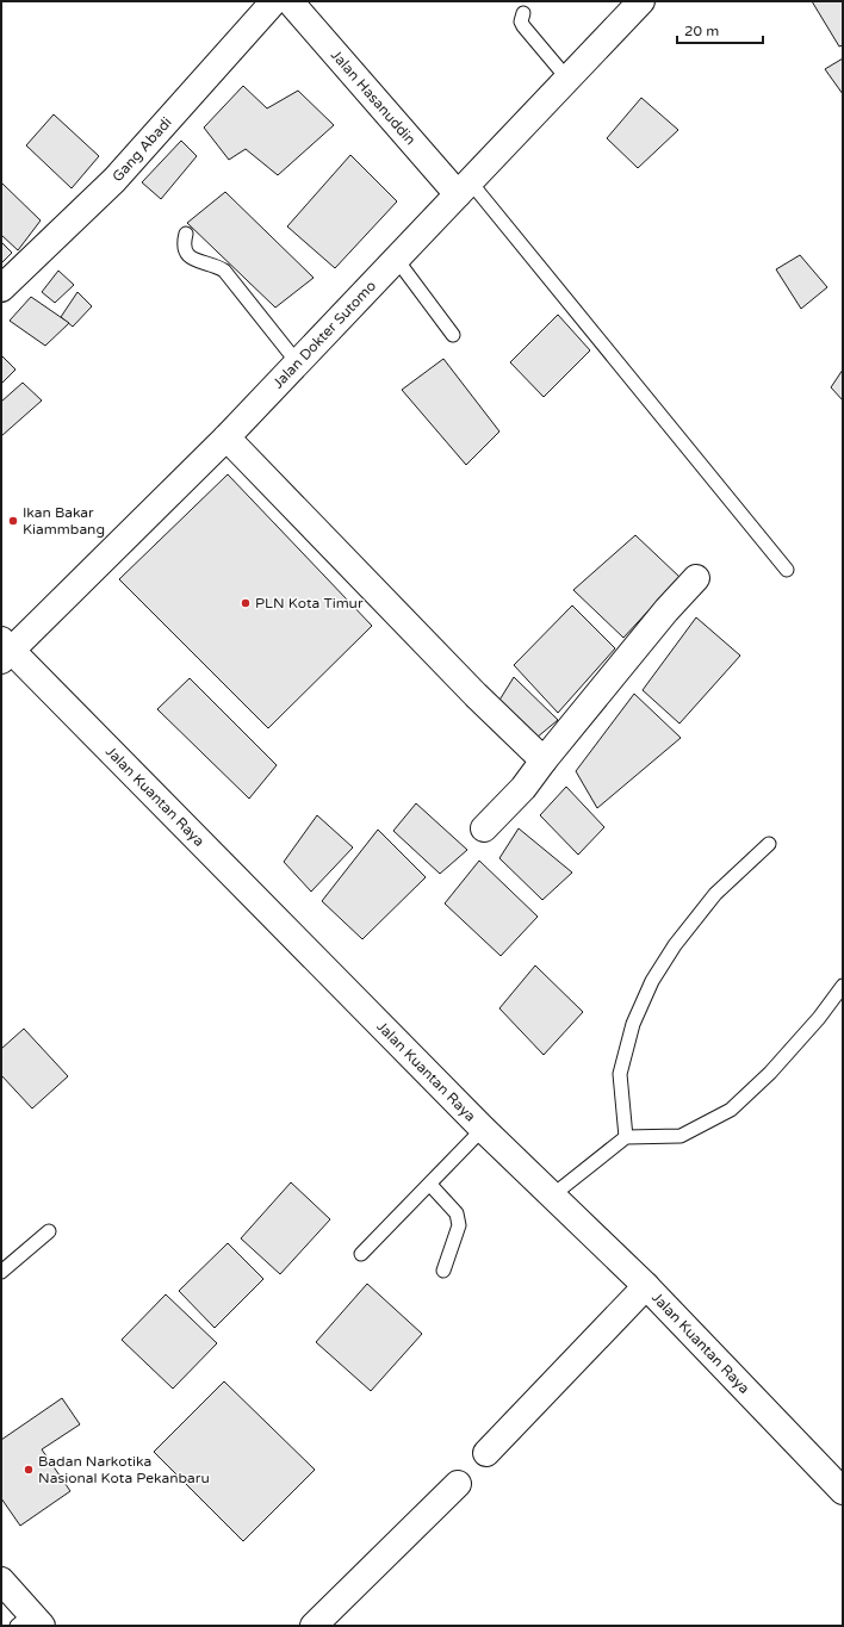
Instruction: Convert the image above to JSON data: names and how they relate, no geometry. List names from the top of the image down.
{
  "streets": {
    "street": [
      "Jalan Hasanuddin",
      "Gang Abadi",
      "Jalan Dokter Sutomo",
      "Jalan Kuantan Raya"
    ]
  },
  "crossings": [
    ["Jalan Hasanuddin", "Jalan Dokter Sutomo"],
    ["Jalan Dokter Sutomo", "Jalan Kuantan Raya"]
  ],
  "places": ["Ikan Bakar Kiammbang", "PLN Kota Timur", "Badan Narkotika Nasional Kota Pekanbaru"],
  "scale_bar": "20 m"
}
